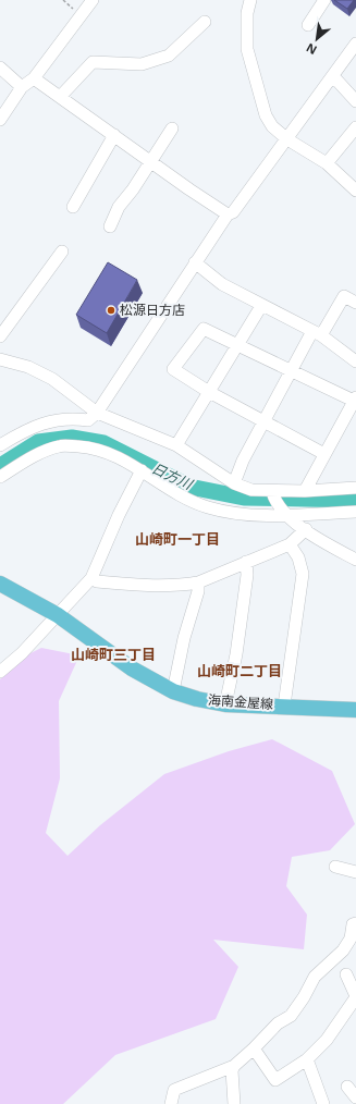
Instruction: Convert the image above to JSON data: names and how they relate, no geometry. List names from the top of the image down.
{
  "streets": {
    "main road": ["海南金屋線"]
  },
  "districts": ["山崎町一丁目", "山崎町三丁目", "山崎町二丁目"],
  "water": ["日方川"],
  "places": ["松源日方店"],
  "north": "bottom left"
}
